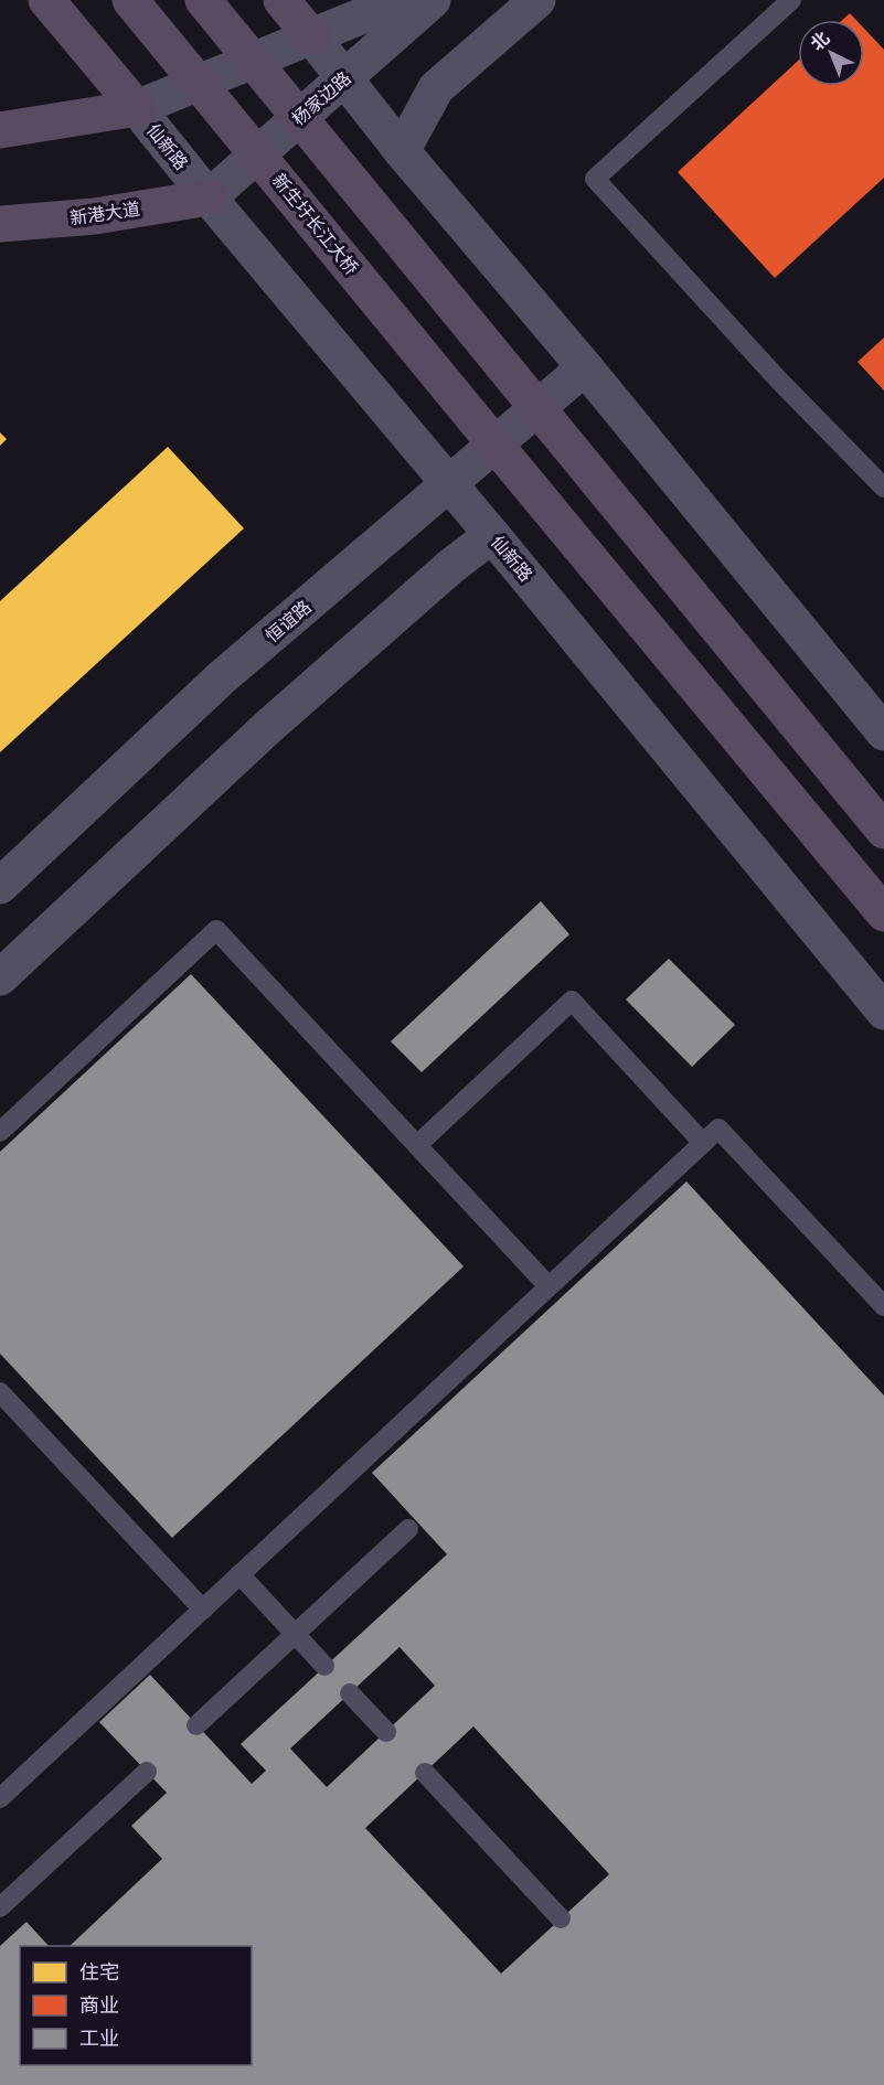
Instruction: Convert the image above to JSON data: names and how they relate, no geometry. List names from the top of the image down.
{
  "streets": {
    "main road": [
      "杨家边路",
      "仙新路",
      "新港大道",
      "新生圩长江大桥",
      "恒谊路"
    ]
  },
  "crossings": [
    ["杨家边路", "仙新路"],
    ["杨家边路", "新港大道"],
    ["仙新路", "新港大道"],
    ["仙新路", "恒谊路"]
  ],
  "legend": ["住宅", "商业", "工业"],
  "north": "top left"
}
